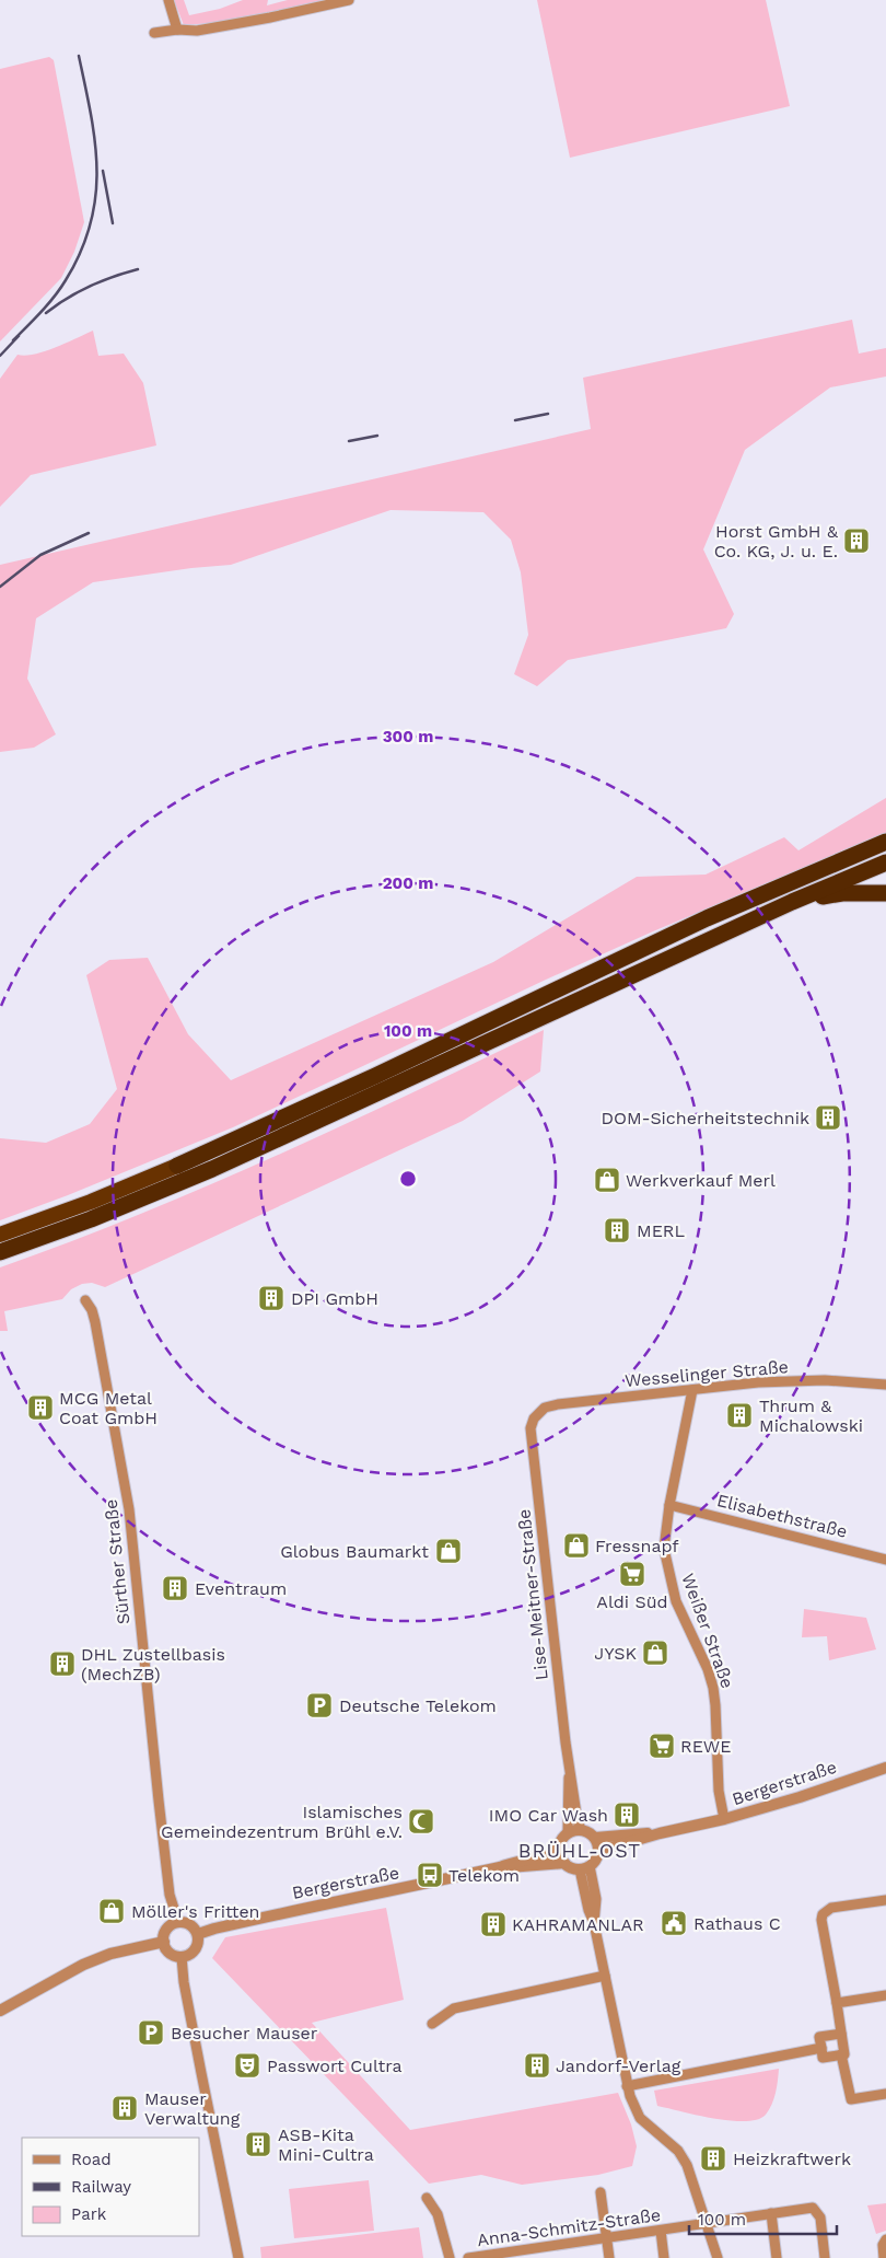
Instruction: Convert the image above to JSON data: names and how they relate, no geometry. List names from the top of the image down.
{
  "streets": {
    "street": [
      "Wesselinger Straße",
      "Elisabethstraße",
      "Sürther Straße",
      "Lise-Meitner-Straße",
      "Weißer Straße",
      "Bergerstraße",
      "Anna-Schmitz-Straße"
    ]
  },
  "crossings": [
    ["Wesselinger Straße", "Lise-Meitner-Straße"],
    ["Wesselinger Straße", "Weißer Straße"],
    ["Elisabethstraße", "Weißer Straße"],
    ["Sürther Straße", "Bergerstraße"],
    ["Lise-Meitner-Straße", "Bergerstraße"],
    ["Weißer Straße", "Bergerstraße"]
  ],
  "districts": ["BRÜHL-OST"],
  "places": {
    "building": [
      "Horst GmbH & Co. KG, J. u. E.",
      "DOM-Sicherheitstechnik",
      "MERL",
      "DPI GmbH",
      "MCG Metal Coat GmbH",
      "Thrum & Michalowski",
      "Eventraum",
      "DHL Zustellbasis (MechZB)",
      "IMO Car Wash",
      "KAHRAMANLAR",
      "Jandorf-Verlag",
      "Mauser Verwaltung",
      "ASB-Kita Mini-Cultra",
      "Heizkraftwerk"
    ],
    "shop": [
      "Werkverkauf Merl",
      "Fressnapf",
      "Globus Baumarkt",
      "JYSK",
      "Möller's Fritten"
    ],
    "supermarket": ["Aldi Süd", "REWE"],
    "parking": ["Deutsche Telekom", "Besucher Mauser"],
    "mosque": ["Islamisches Gemeindezentrum Brühl e.V."],
    "bus stop": ["Telekom"],
    "public building": ["Rathaus C"],
    "theatre": ["Passwort Cultra"]
  },
  "legend": ["Road", "Railway", "Park"],
  "scale_bar": "100 m",
  "rings": ["300 m", "200 m", "100 m"]
}
